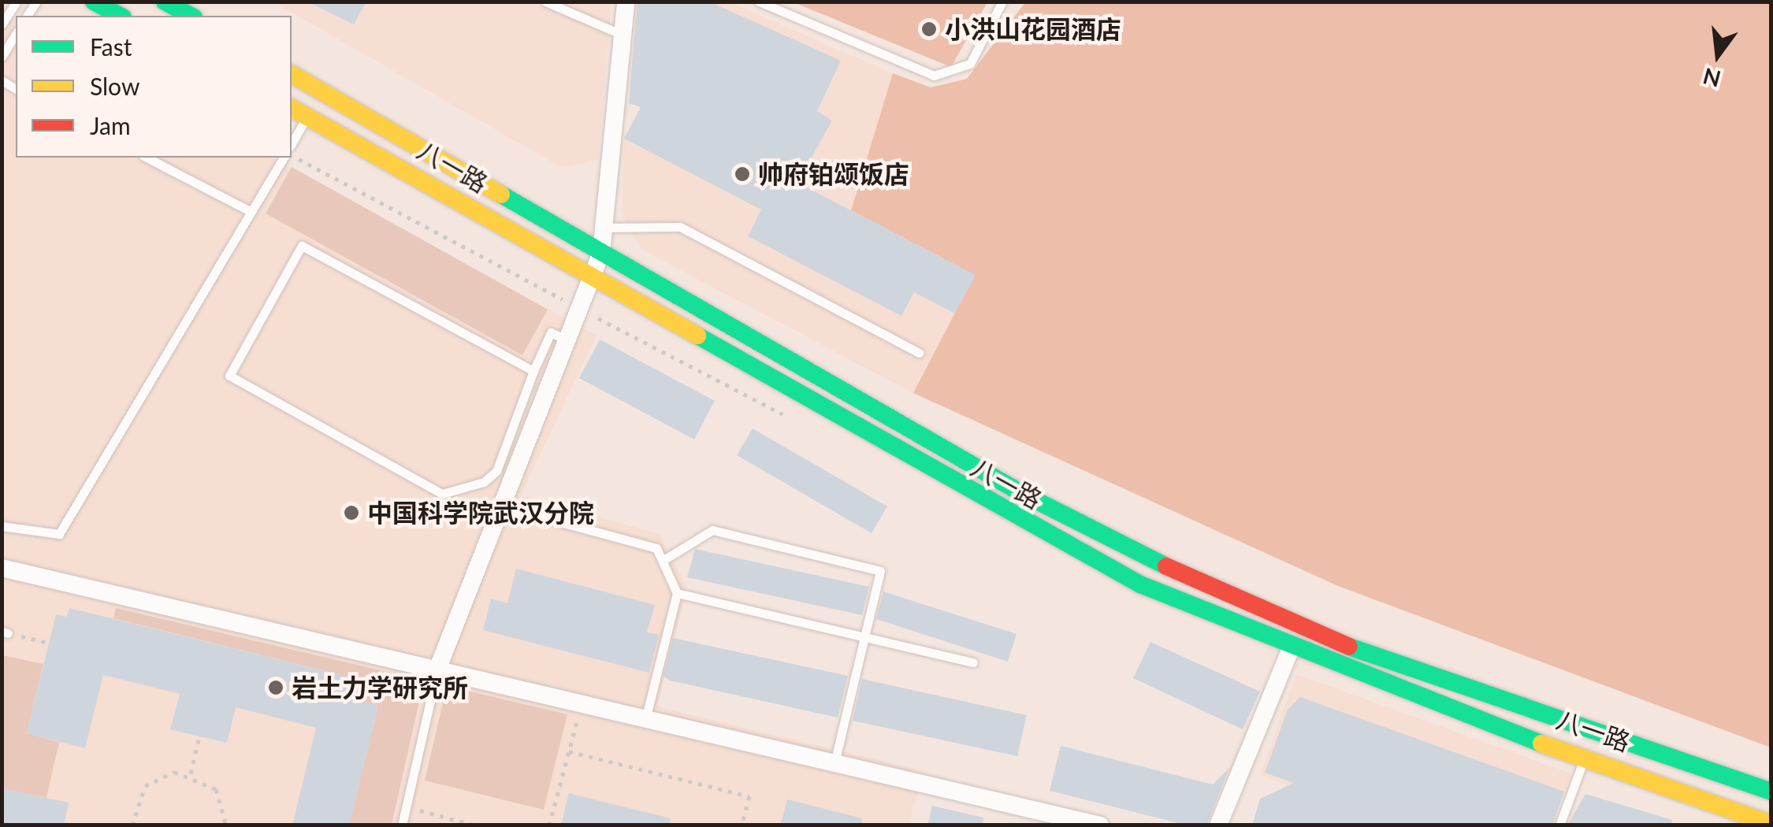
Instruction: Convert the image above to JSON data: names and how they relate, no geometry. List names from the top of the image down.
{
  "streets": {
    "main road": ["八一路"]
  },
  "places": [
    "小洪山花园酒店",
    "帅府铂颂饭店",
    "中国科学院武汉分院",
    "岩土力学研究所"
  ],
  "legend": ["Fast", "Slow", "Jam"],
  "north": "bottom"
}
